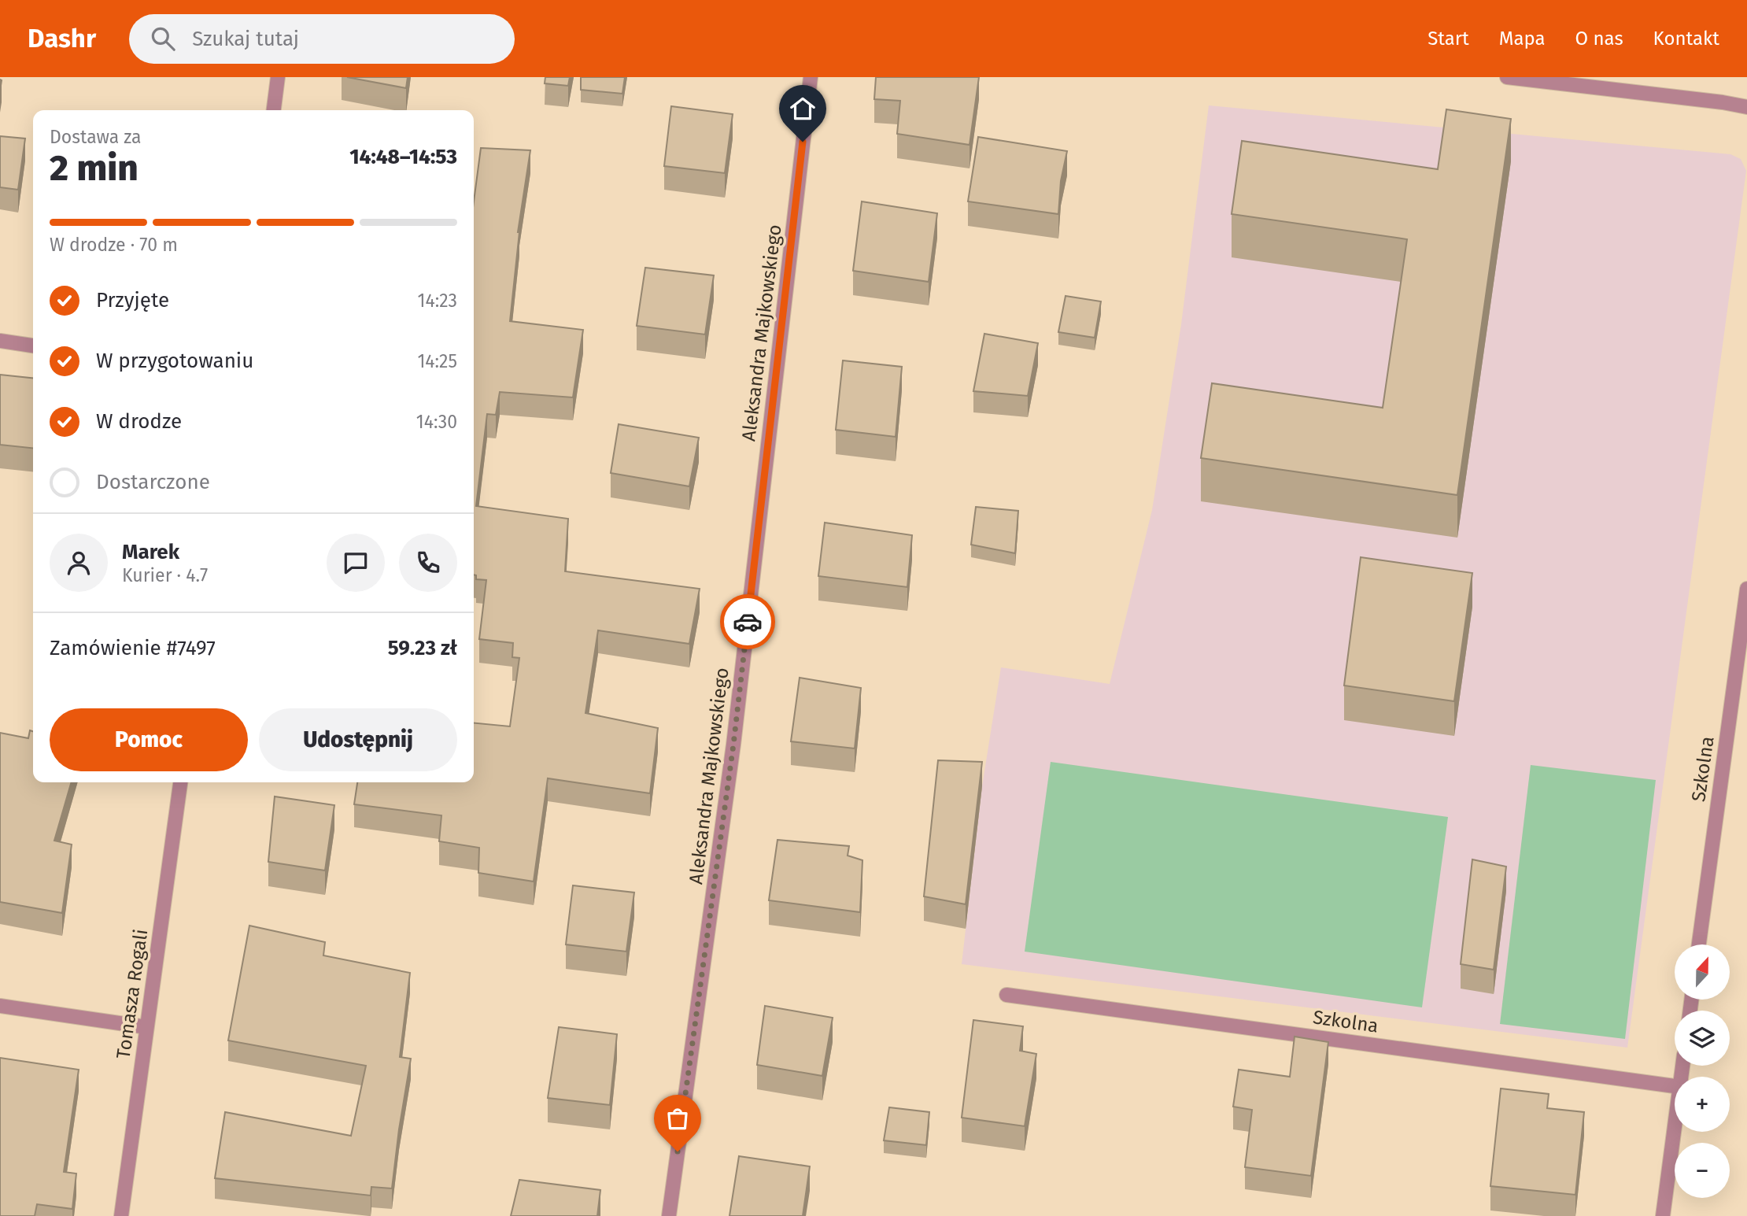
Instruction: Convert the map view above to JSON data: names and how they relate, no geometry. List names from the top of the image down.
{
  "streets": {
    "street": ["Aleksandra Majkowskiego", "Szkolna", "Tomasza Rogali"]
  },
  "north": "top",
  "page": {
    "header": "Dashr",
    "search": "Szukaj tutaj",
    "nav": [
      "Start",
      "Mapa",
      "O nas",
      "Kontakt"
    ],
    "heading": ["2 min", "Dostawa za", "14:48–14:53"],
    "panel": [
      "Marek",
      "Kurier · 4.7",
      "Zamówienie #7497",
      "59.23 zł"
    ],
    "bar": "W drodze · 70 m",
    "list": [
      ["Przyjęte", "14:23"],
      ["W przygotowaniu", "14:25"],
      ["W drodze", "14:30"],
      "Dostarczone"
    ],
    "buttons": ["Pomoc", "Udostępnij"],
    "map_buttons": ["+", "−"]
  }
}
